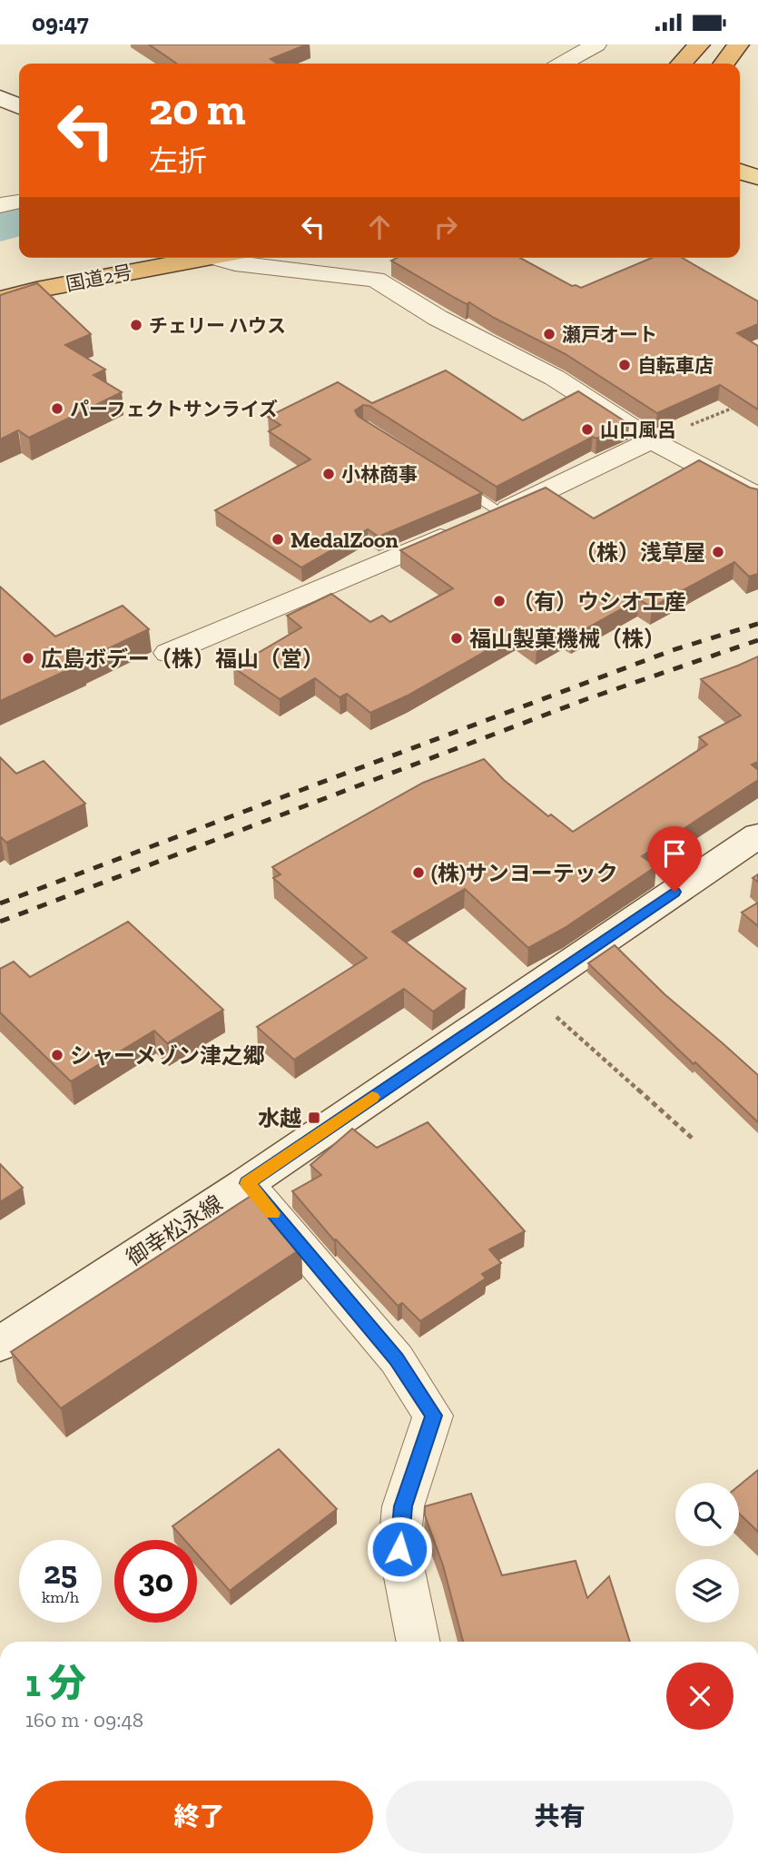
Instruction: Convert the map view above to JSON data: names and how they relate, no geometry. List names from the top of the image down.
{
  "streets": {
    "highway": ["国道2号"],
    "main road": ["御幸松永線"]
  },
  "places": {
    "other": [
      "チェリー ハウス",
      "瀬戸オート",
      "自転車店",
      "パーフェクトサンライズ",
      "山口風呂",
      "小林商事",
      "MedalZoon",
      "（株）浅草屋",
      "（有）ウシオ工産",
      "福山製菓機械（株）",
      "広島ボデー（株）福山（営）",
      "(株)サンヨーテック",
      "シャーメゾン津之郷"
    ],
    "transit": ["水越"]
  },
  "page": {
    "status": "09:47",
    "turn": ["20 m", "左折"],
    "speed": "25 km/h",
    "limit": "30",
    "heading": ["1 分", "160 m · 09:48"],
    "buttons": ["終了", "共有"]
  }
}
